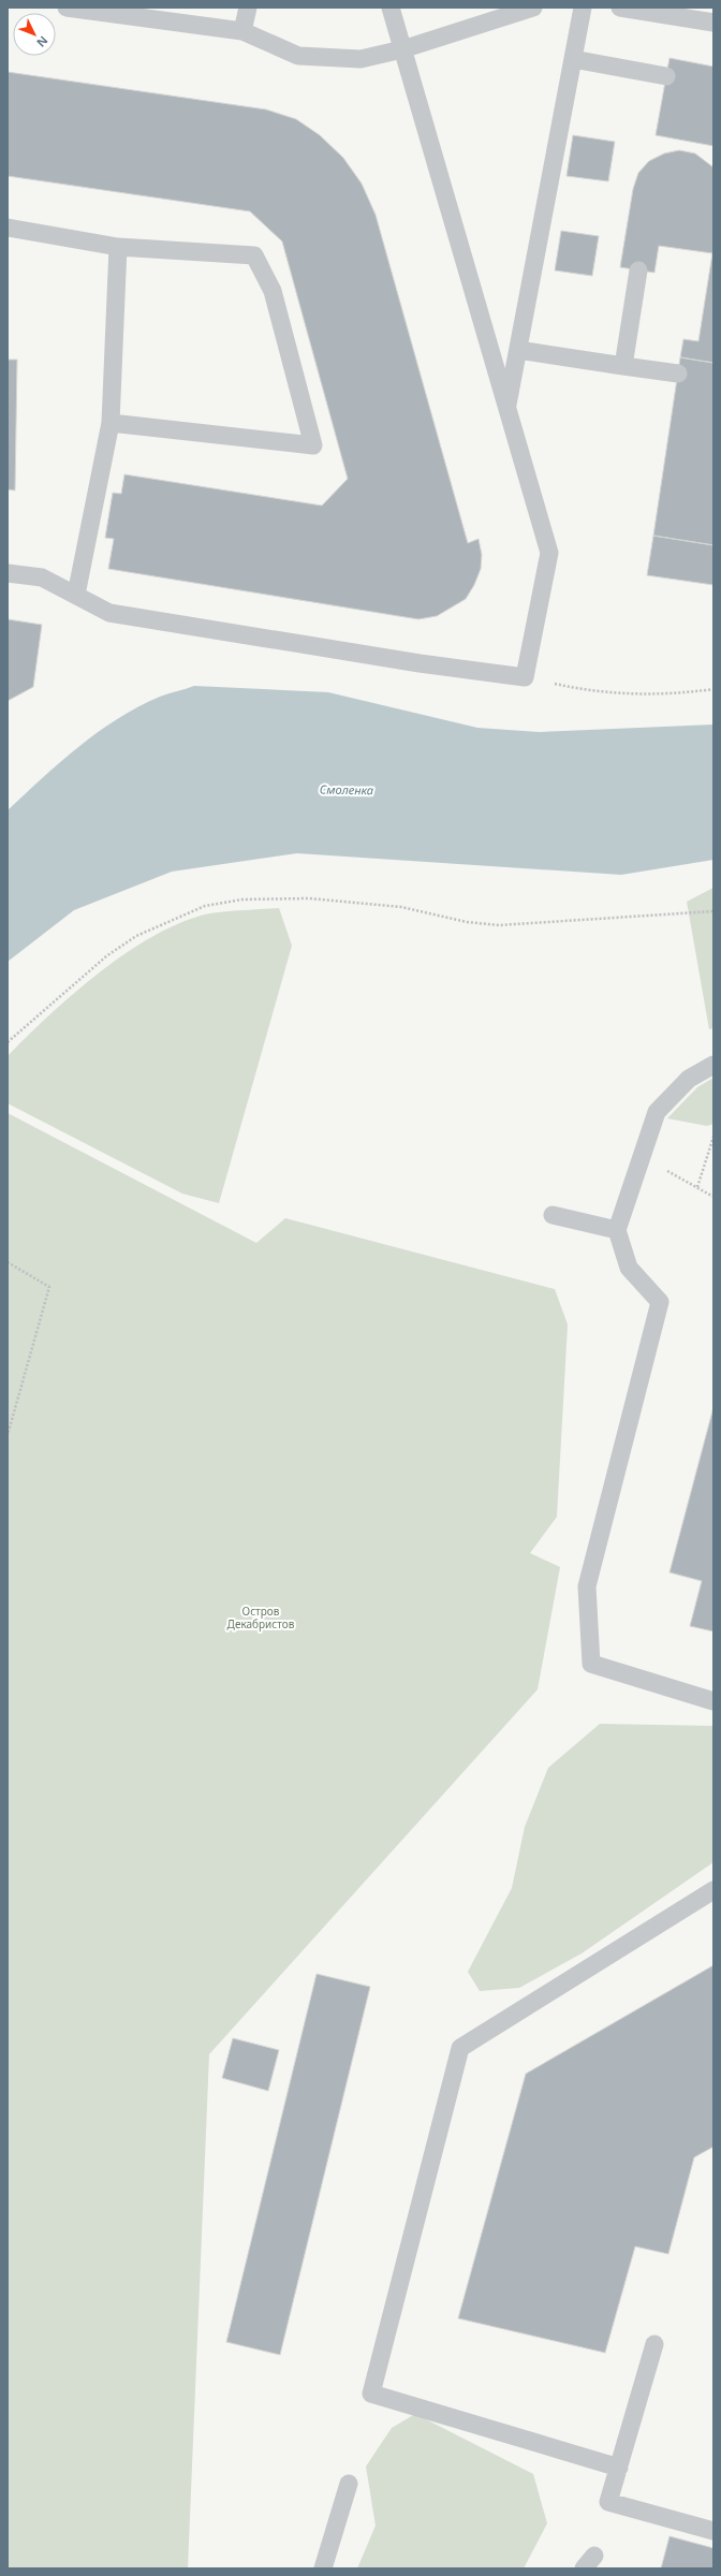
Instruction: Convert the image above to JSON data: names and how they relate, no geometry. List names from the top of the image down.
{
  "water": ["Смоленка"],
  "parks": ["Остров Декабристов"],
  "north": "bottom right"
}
